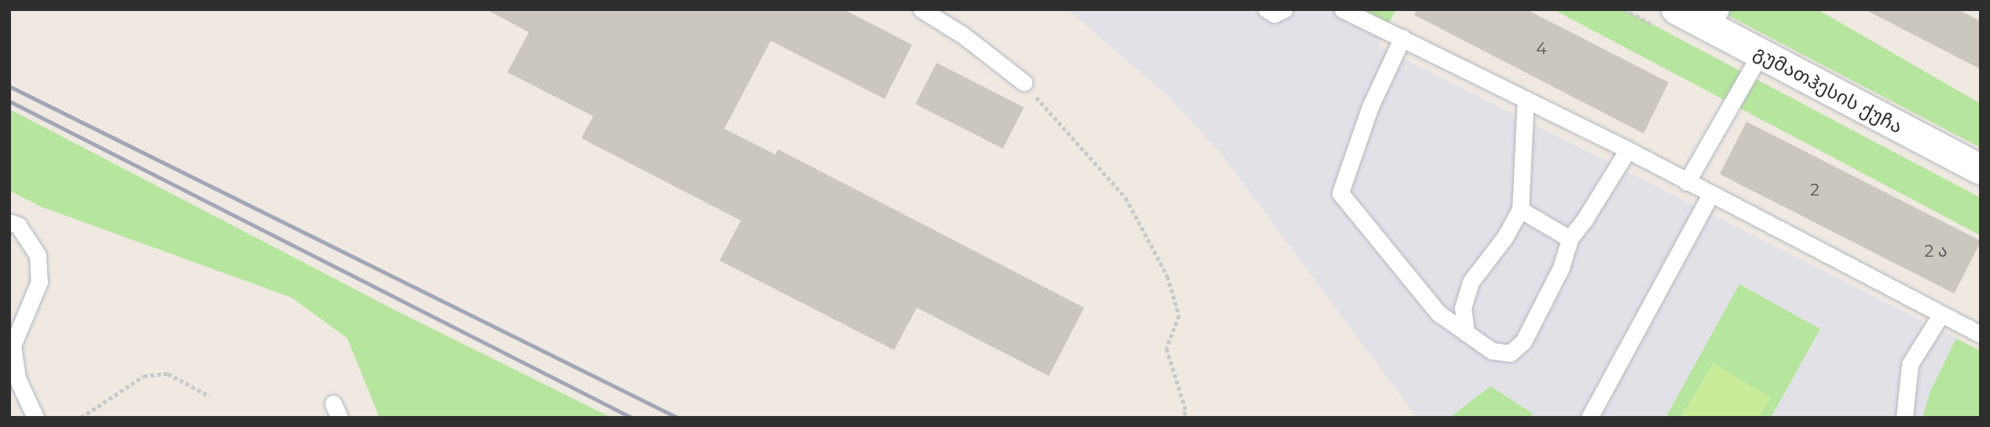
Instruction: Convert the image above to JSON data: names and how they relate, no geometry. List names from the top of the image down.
{
  "streets": {
    "street": ["გუმათჰესის ქუჩა"]
  },
  "house_numbers": ["4", "2", "2 ა"]
}
